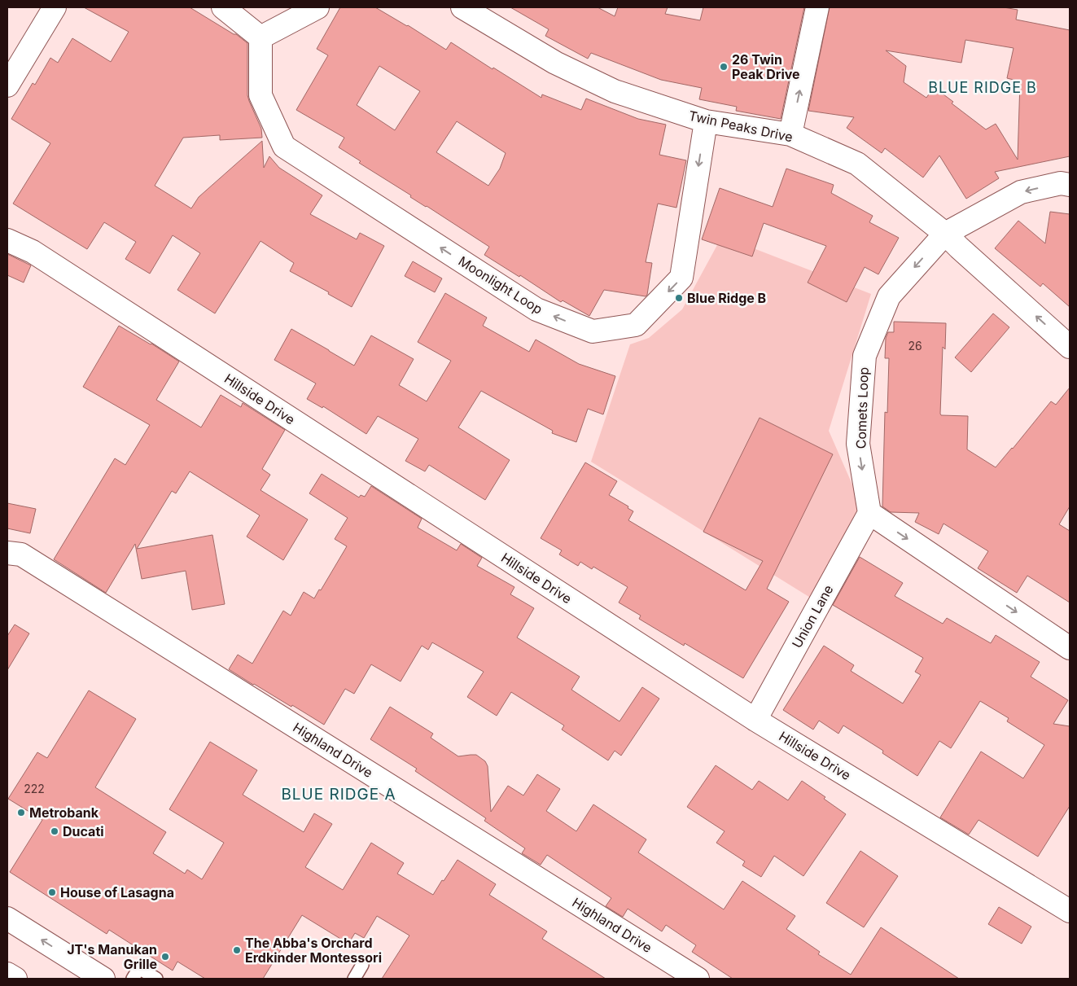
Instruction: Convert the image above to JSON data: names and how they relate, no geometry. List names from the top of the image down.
{
  "streets": {
    "street": [
      "Twin Peaks Drive",
      "Moonlight Loop",
      "Hillside Drive",
      "Comets Loop",
      "Union Lane",
      "Highland Drive"
    ]
  },
  "crossings": [
    ["Twin Peaks Drive", "Moonlight Loop"],
    ["Twin Peaks Drive", "Comets Loop"],
    ["Hillside Drive", "Union Lane"],
    ["Comets Loop", "Union Lane"]
  ],
  "one_way": ["Comets Loop"],
  "districts": ["BLUE RIDGE B", "BLUE RIDGE A"],
  "places": [
    "26 Twin Peak Drive",
    "Blue Ridge B",
    "Metrobank",
    "Ducati",
    "House of Lasagna",
    "The Abba's Orchard Erdkinder Montessori",
    "JT's Manukan Grille"
  ],
  "house_numbers": ["26", "222"]
}
